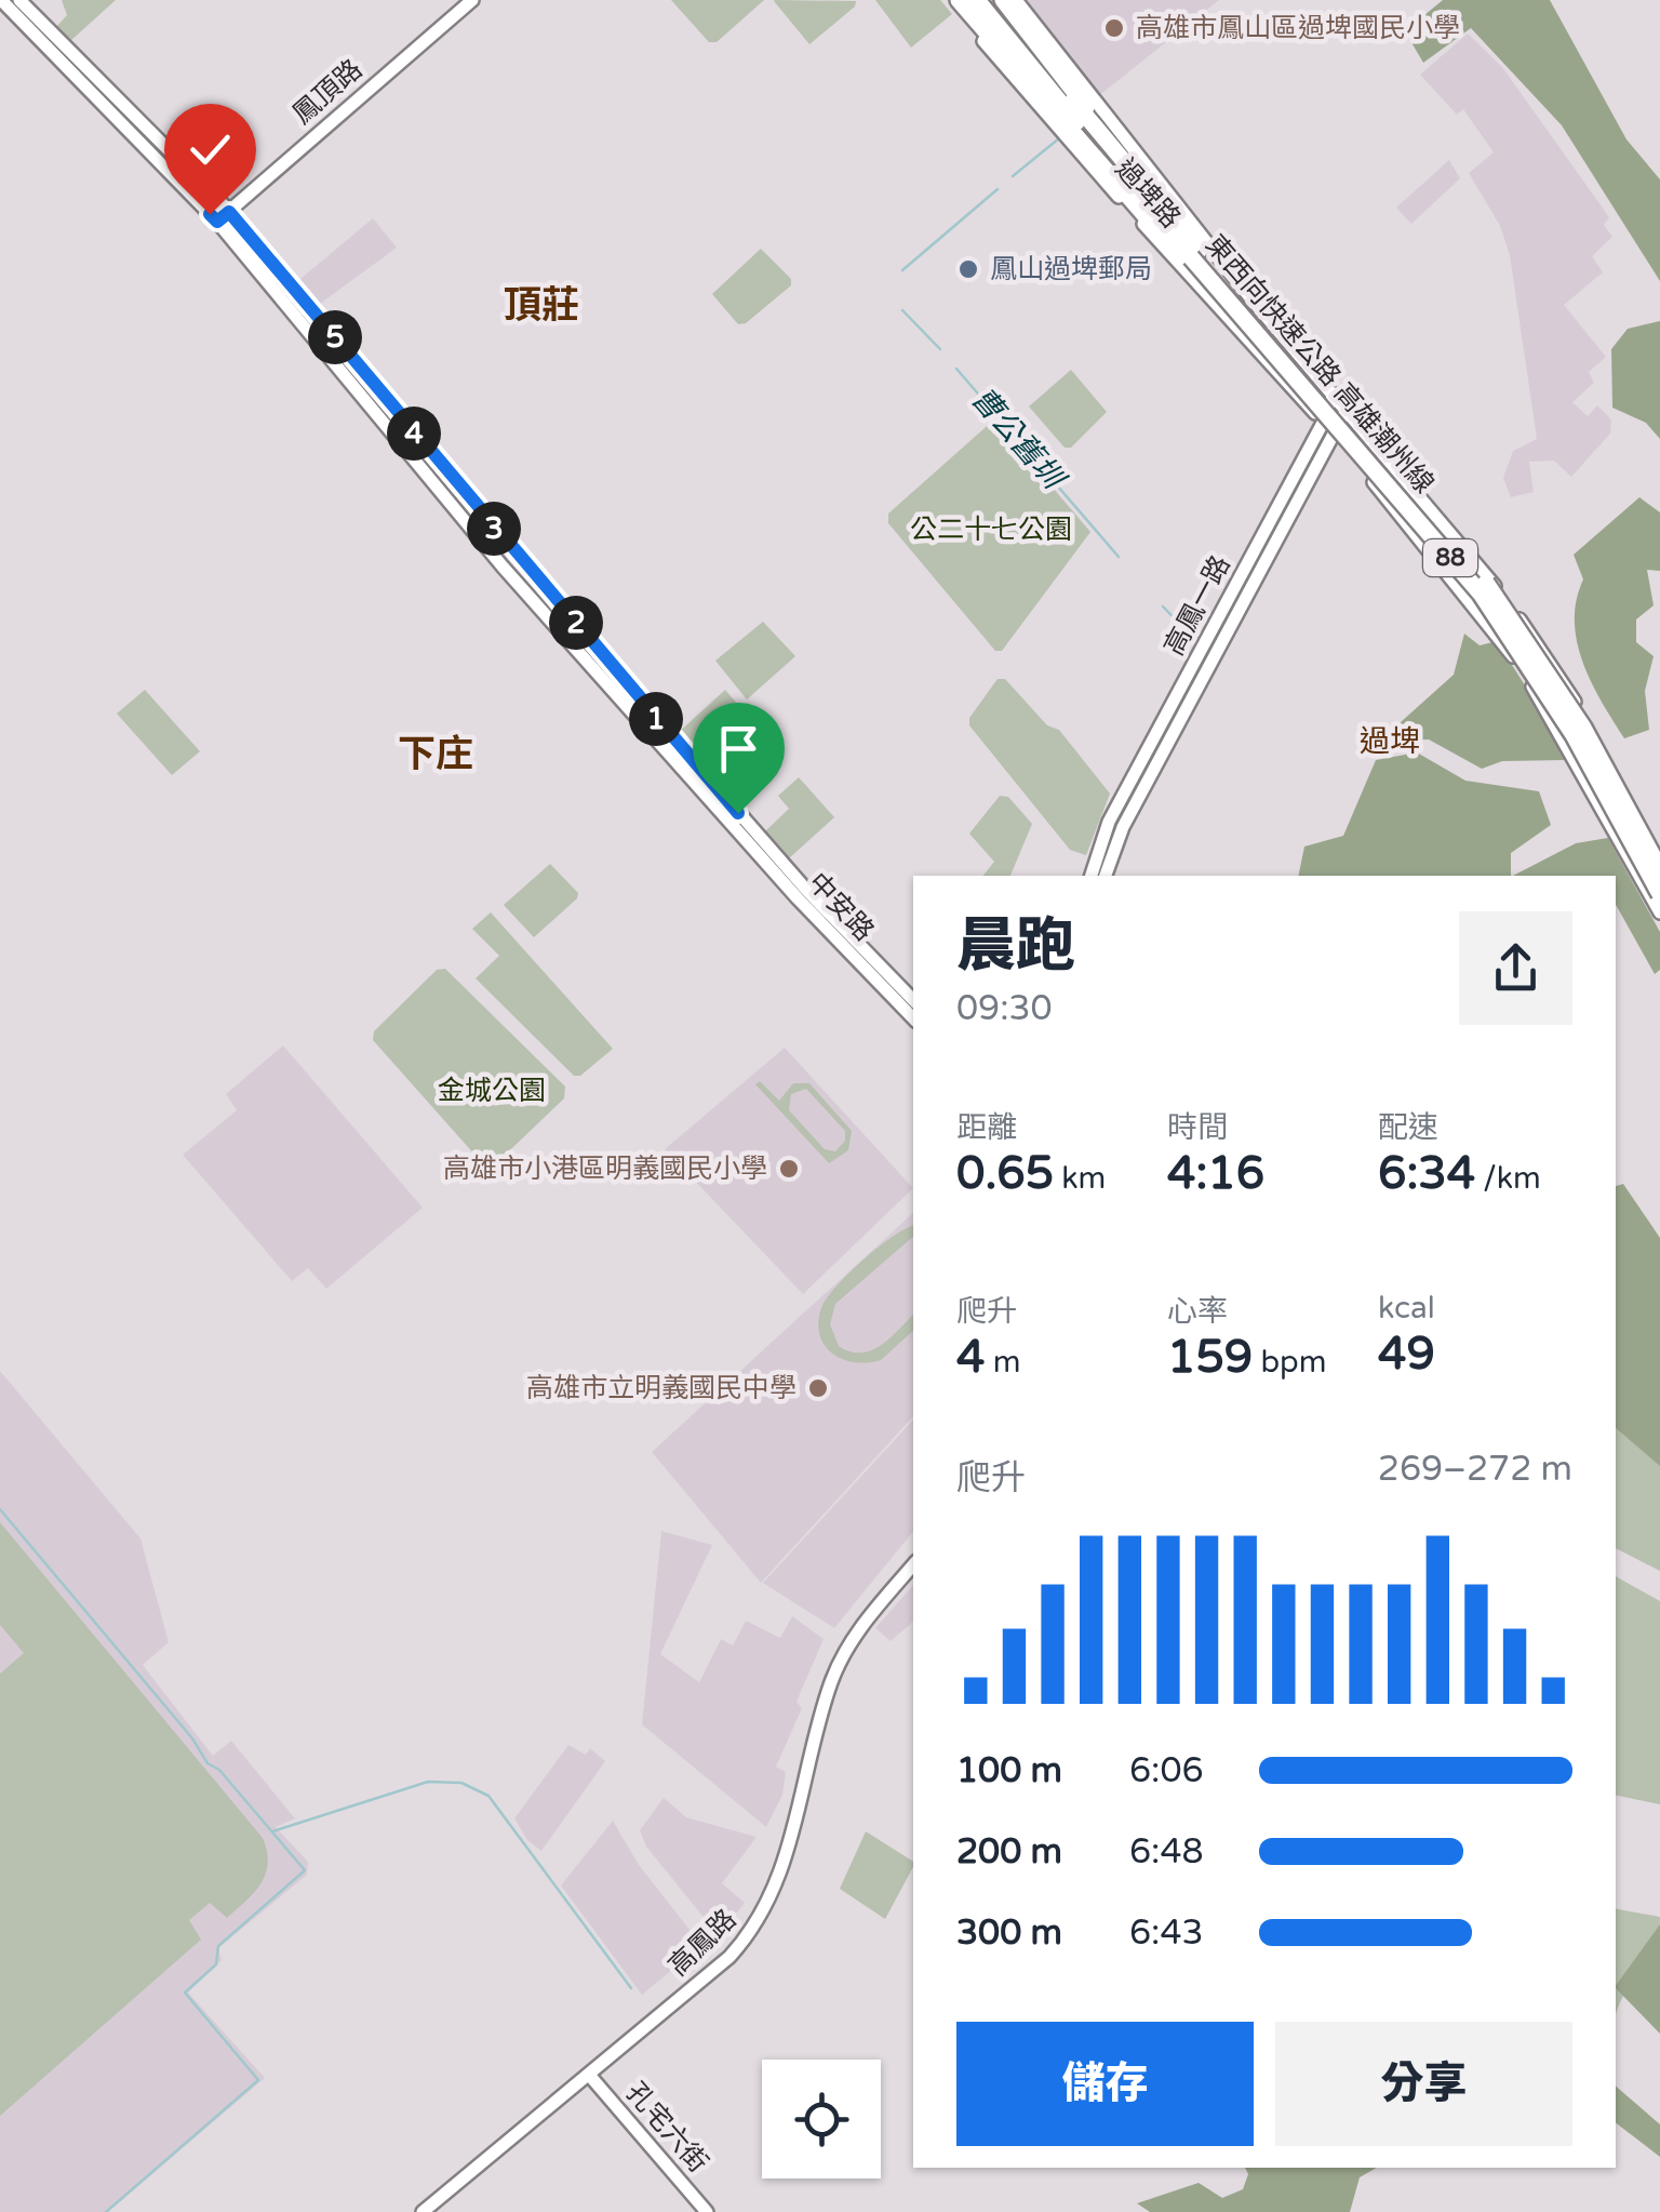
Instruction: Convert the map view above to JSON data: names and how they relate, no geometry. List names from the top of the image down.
{
  "streets": {
    "highway": ["東西向快速公路 高雄潮州線", "88"],
    "street": [
      "鳳頂路",
      "過埤路",
      "高鳳一路",
      "中安路",
      "高鳳路",
      "孔宅六街"
    ]
  },
  "crossings": [
    ["鳳頂路", "中安路"],
    ["過埤路", "高鳳一路"],
    ["高鳳路", "孔宅六街"]
  ],
  "districts": ["頂莊", "過埤", "下庄"],
  "water": ["曹公舊圳"],
  "parks": ["公二十七公園", "金城公園"],
  "places": [
    "高雄市鳳山區過埤國民小學",
    "鳳山過埤郵局",
    "高雄市小港區明義國民小學",
    "高雄市立明義國民中學"
  ],
  "page": {
    "pins": [
      "5",
      "4",
      "3",
      "2",
      "1"
    ],
    "heading": ["晨跑", "09:30"],
    "stats": [
      ["距離", "0.65 km"],
      ["時間", "4:16"],
      ["配速", "6:34 /km"],
      ["爬升", "4 m"],
      ["心率", "159 bpm"],
      ["kcal", "49"]
    ],
    "chart": ["爬升", "269–272 m"],
    "list": [
      {
        "name": "100 m",
        "note": "6:06"
      },
      {
        "name": "200 m",
        "note": "6:48"
      },
      {
        "name": "300 m",
        "note": "6:43"
      }
    ],
    "buttons": ["儲存", "分享"]
  }
}
